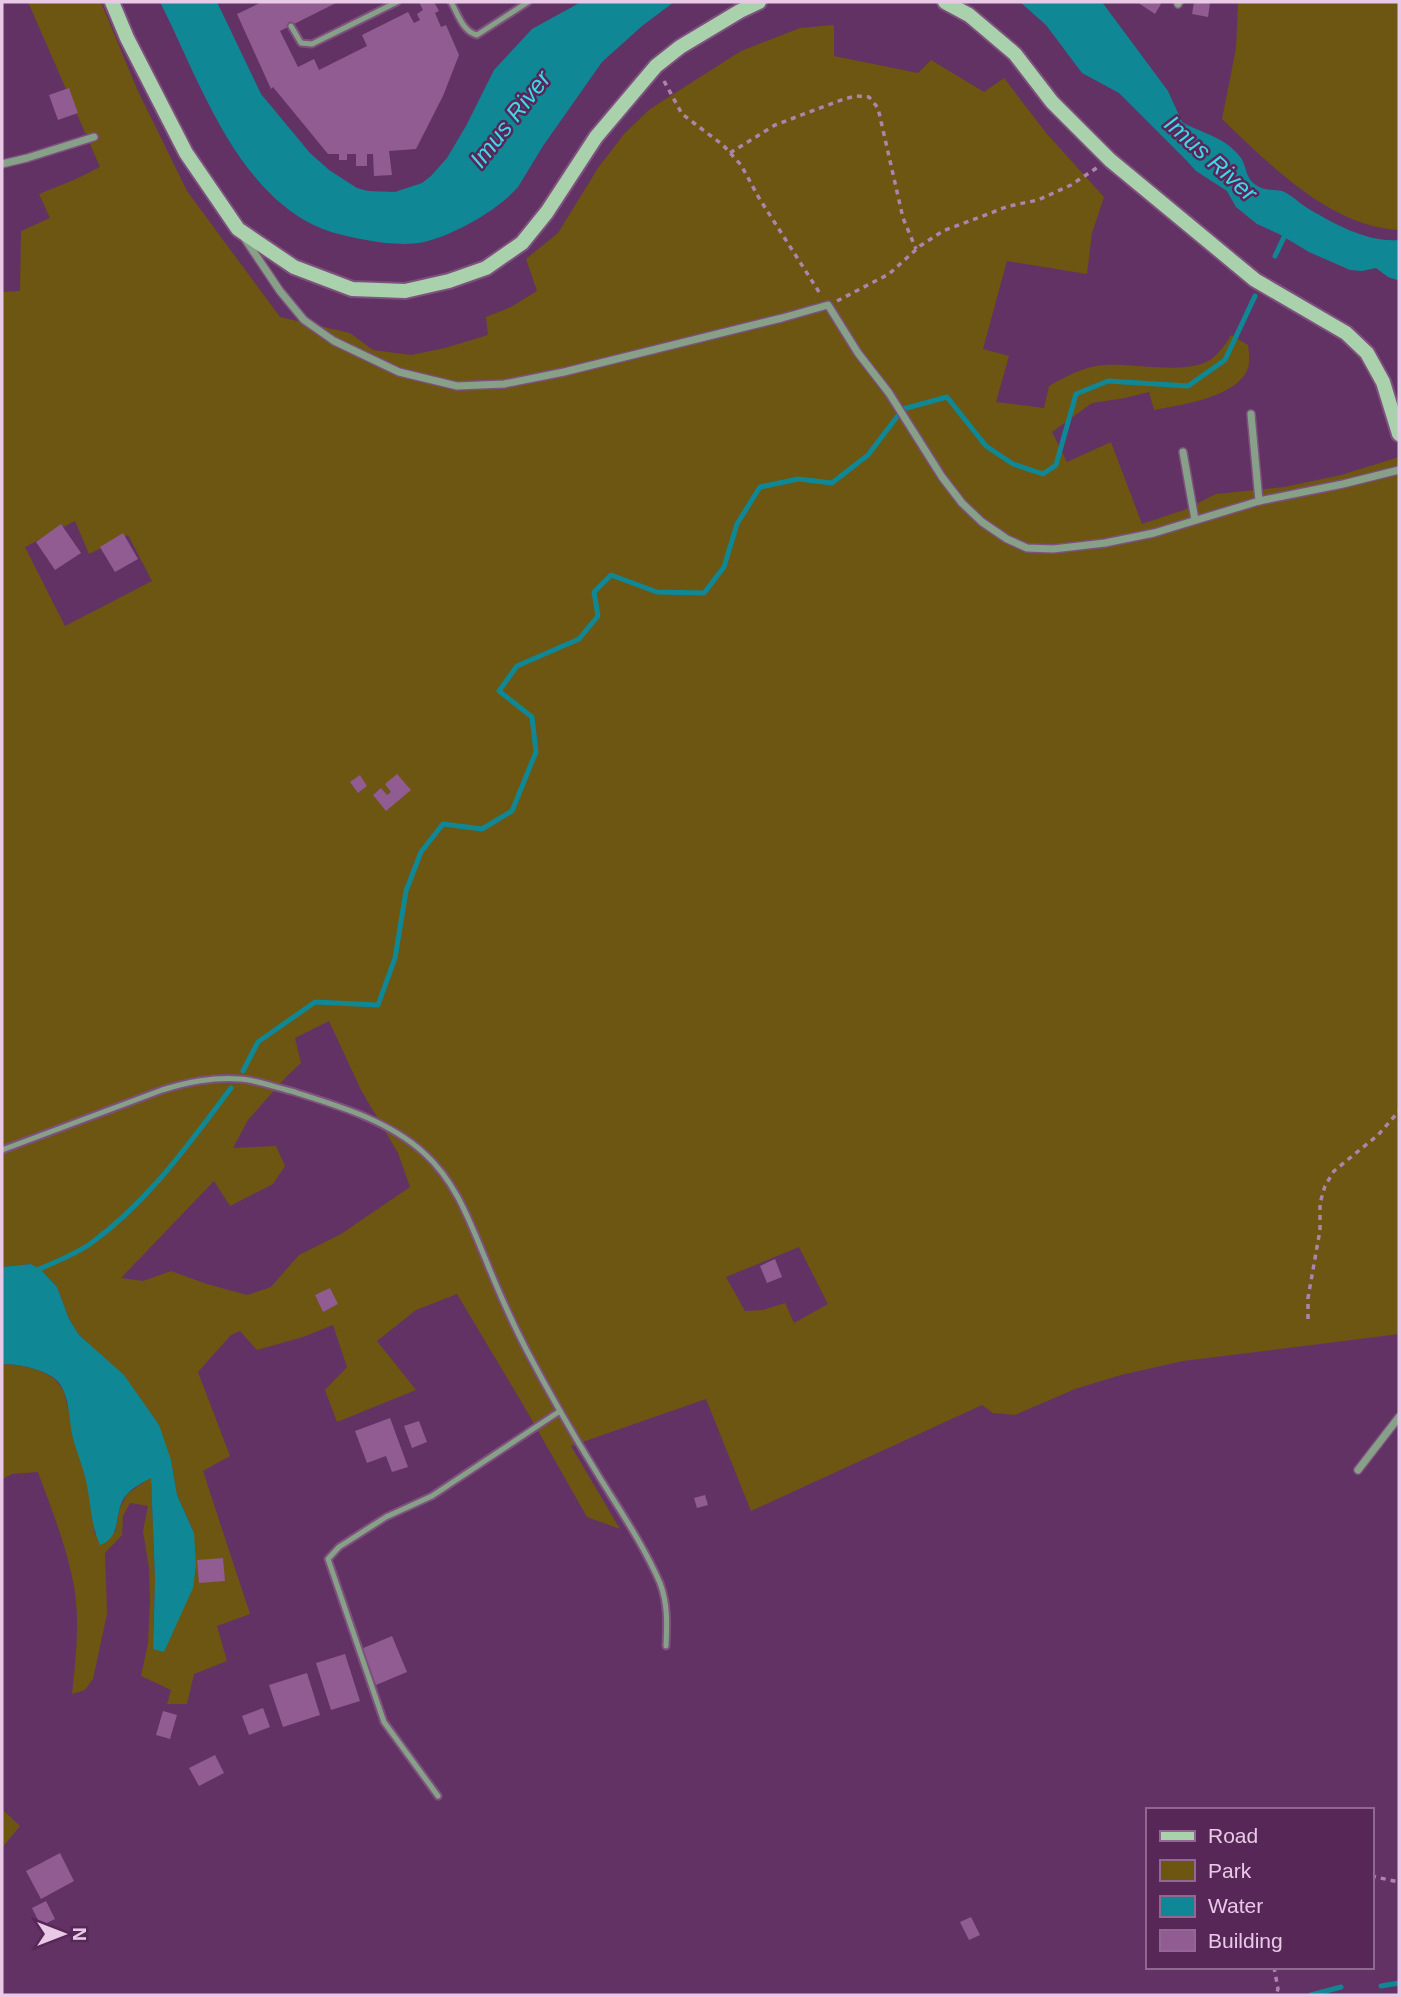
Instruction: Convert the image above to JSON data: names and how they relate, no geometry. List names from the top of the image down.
{
  "water": ["Imus River"],
  "legend": [
    "Road",
    "Park",
    "Water",
    "Building"
  ],
  "north": "right"
}
